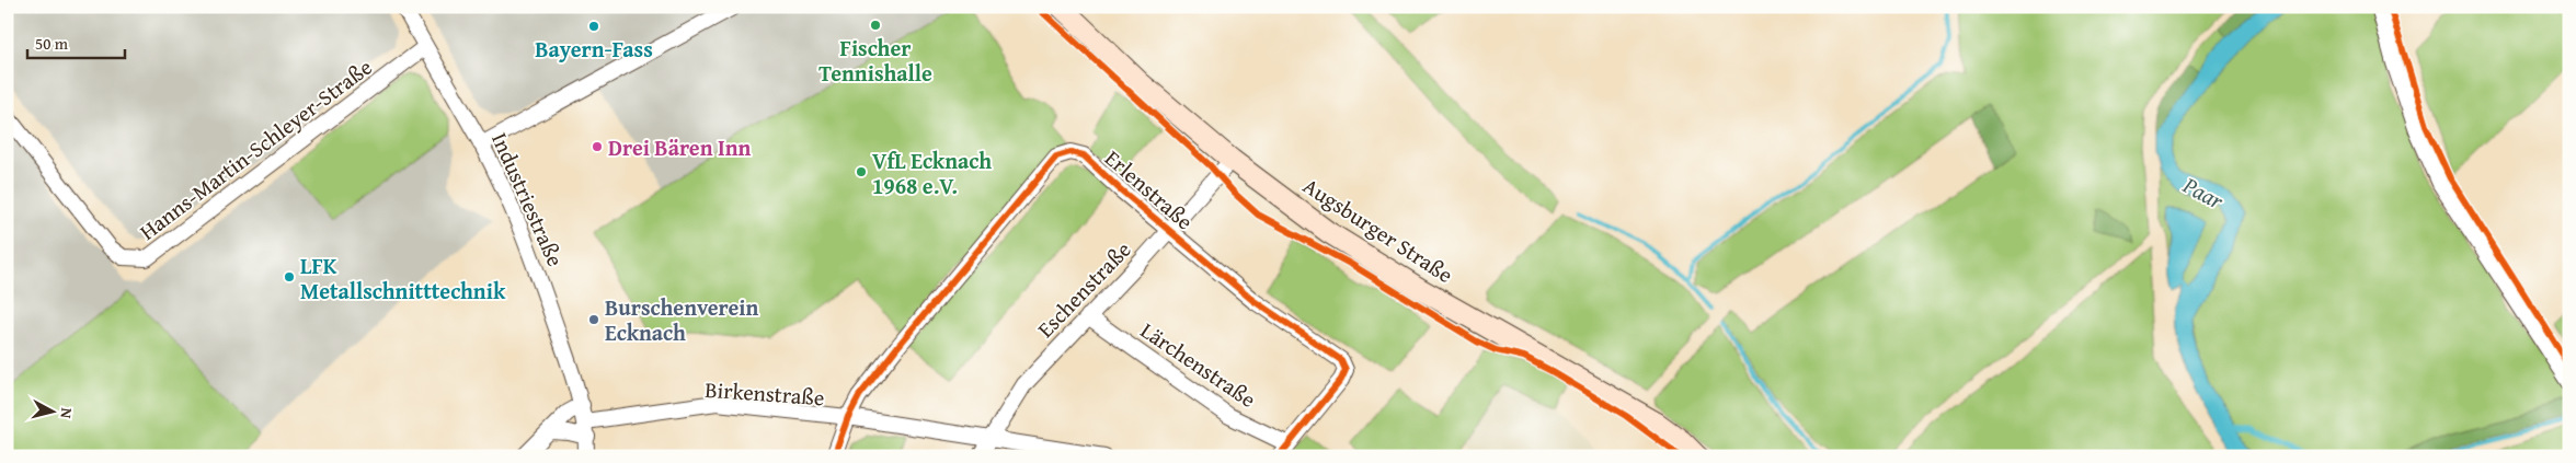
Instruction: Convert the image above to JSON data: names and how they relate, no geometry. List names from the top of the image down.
{
  "streets": {
    "main road": ["Augsburger Straße"],
    "street": [
      "Hanns-Martin-Schleyer-Straße",
      "Erlenstraße",
      "Industriestraße",
      "Eschenstraße",
      "Lärchenstraße",
      "Birkenstraße"
    ]
  },
  "crossings": [
    ["Hanns-Martin-Schleyer-Straße", "Industriestraße"],
    ["Erlenstraße", "Eschenstraße"],
    ["Erlenstraße", "Lärchenstraße"],
    ["Erlenstraße", "Birkenstraße"],
    ["Industriestraße", "Birkenstraße"],
    ["Augsburger Straße", "Eschenstraße"],
    ["Eschenstraße", "Lärchenstraße"],
    ["Eschenstraße", "Birkenstraße"]
  ],
  "water": ["Paar"],
  "places": [
    "Fischer Tennishalle",
    "Bayern-Fass",
    "Drei Bären Inn",
    "VfL Ecknach 1968 e.V.",
    "LFK Metallschnitttechnik",
    "Burschenverein Ecknach"
  ],
  "scale_bar": "50 m",
  "north": "right"
}
